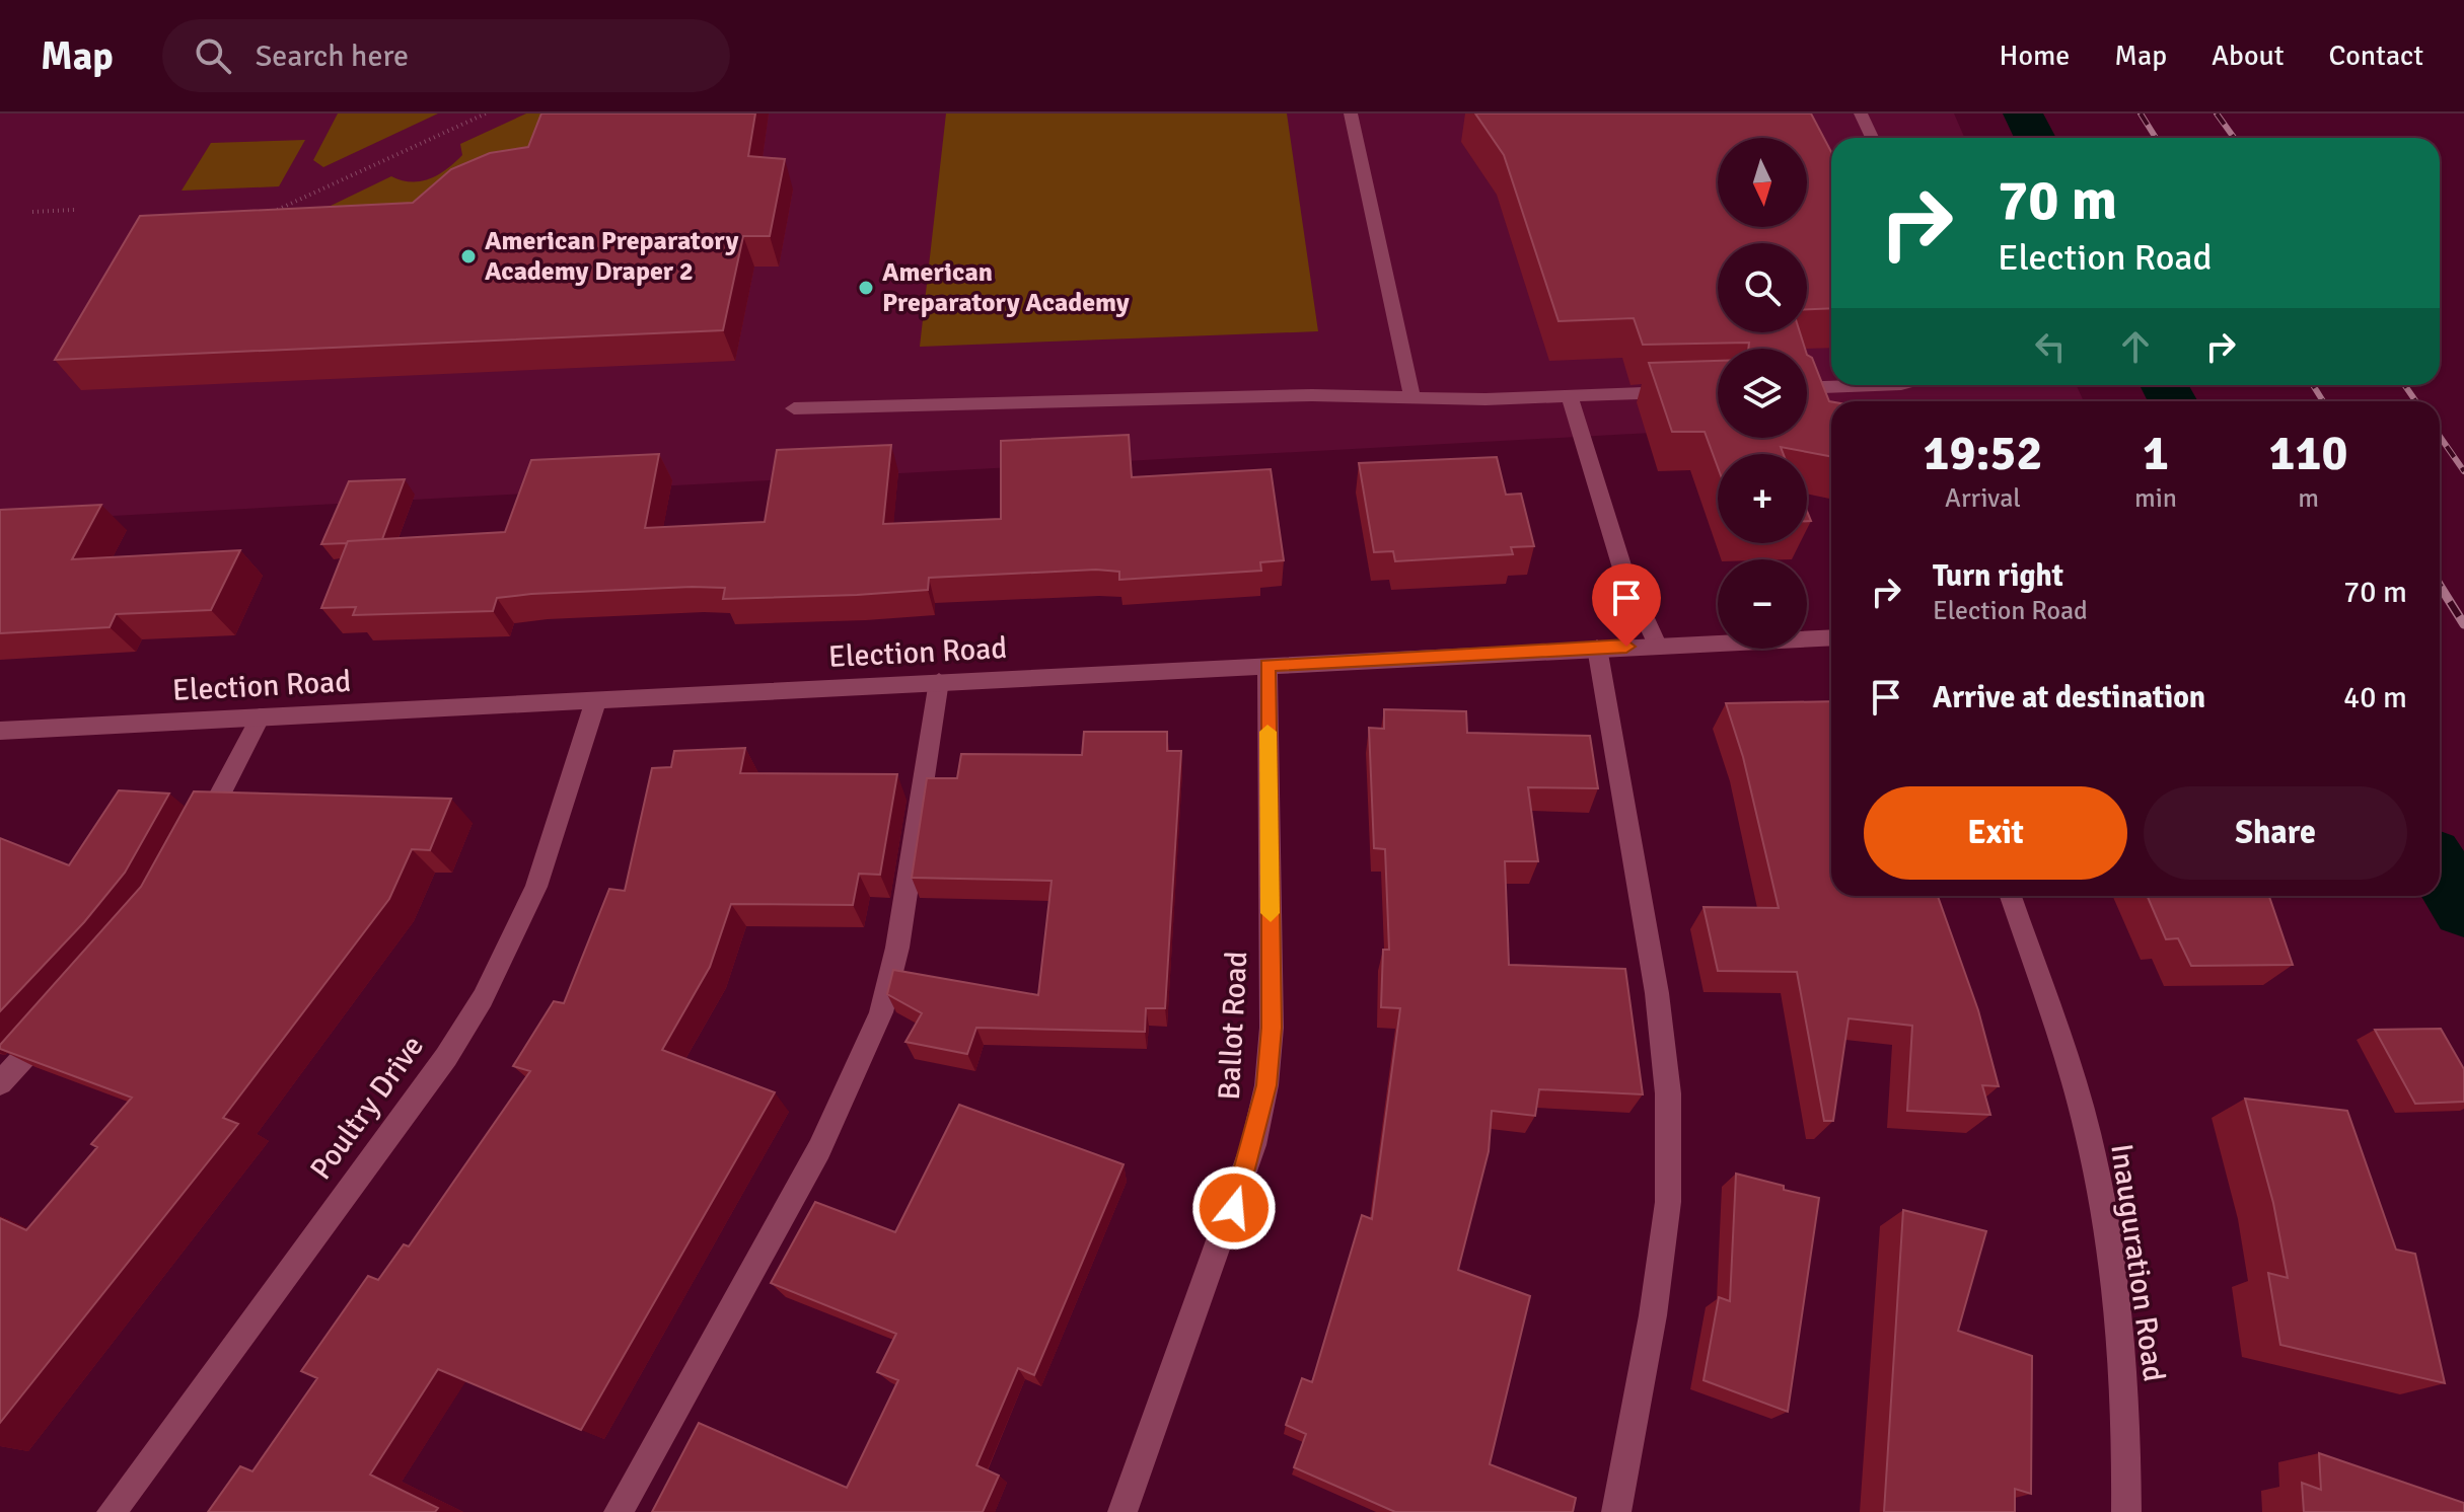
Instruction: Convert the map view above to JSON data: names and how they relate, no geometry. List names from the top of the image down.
{
  "streets": {
    "street": [
      "Election Road",
      "Ballot Road",
      "Poultry Drive",
      "Inauguration Road"
    ]
  },
  "crossings": [
    ["Election Road", "Ballot Road"],
    ["Election Road", "Poultry Drive"]
  ],
  "places": ["American Preparatory Academy Draper 2", "American Preparatory Academy"],
  "north": "bottom",
  "page": {
    "header": "Map",
    "search": "Search here",
    "nav": [
      "Home",
      "Map",
      "About",
      "Contact"
    ],
    "map_buttons": ["+", "−"],
    "turn": ["70 m", "Election Road"],
    "eta": [
      "19:52",
      "Arrival",
      "1",
      "min",
      "110",
      "m"
    ],
    "list": [
      {
        "name": "Turn right",
        "note": "Election Road",
        "value": "70 m"
      },
      {
        "name": "Arrive at destination",
        "value": "40 m"
      }
    ],
    "buttons": ["Exit", "Share"]
  }
}
